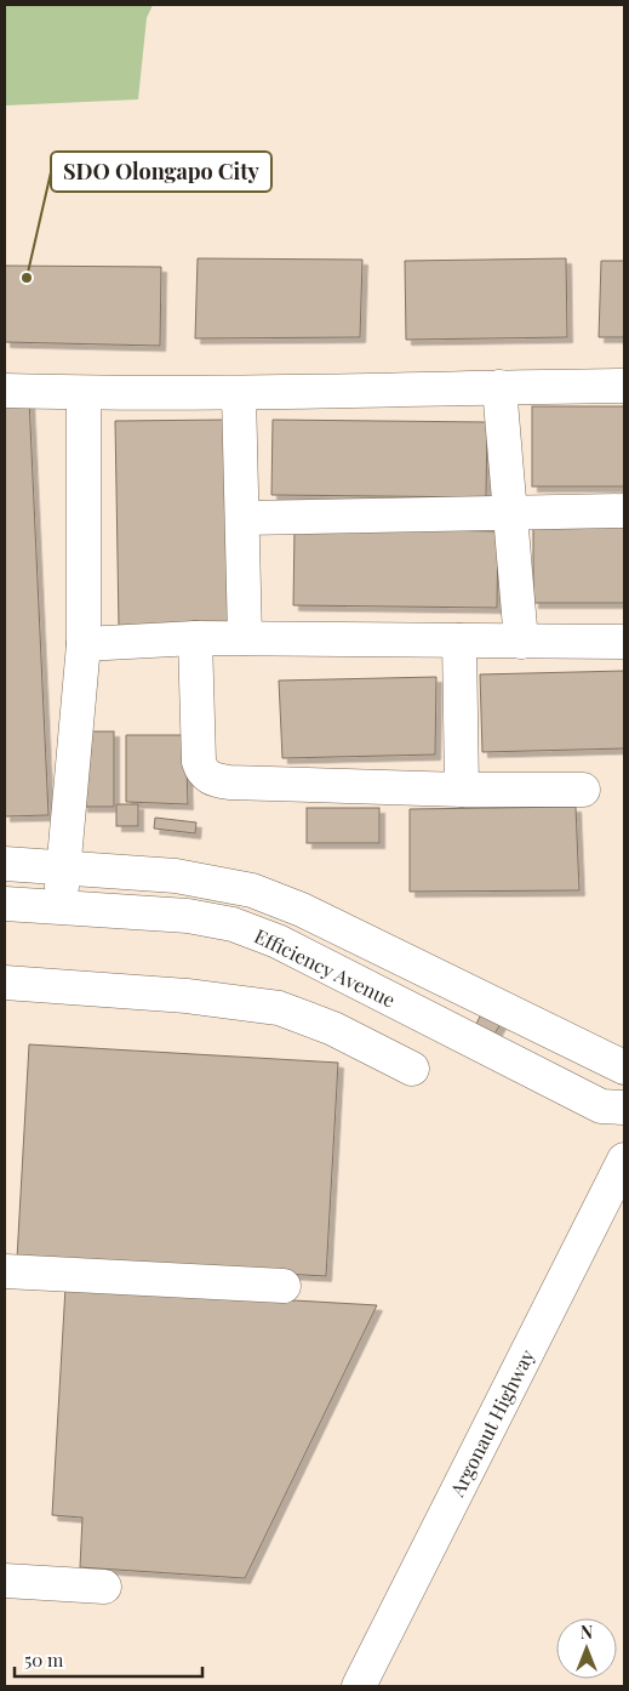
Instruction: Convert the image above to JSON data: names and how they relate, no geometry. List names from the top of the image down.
{
  "streets": {
    "street": ["Efficiency Avenue", "Argonaut Highway"]
  },
  "places": ["SDO Olongapo City"],
  "scale_bar": "50 m",
  "north": "top"
}
